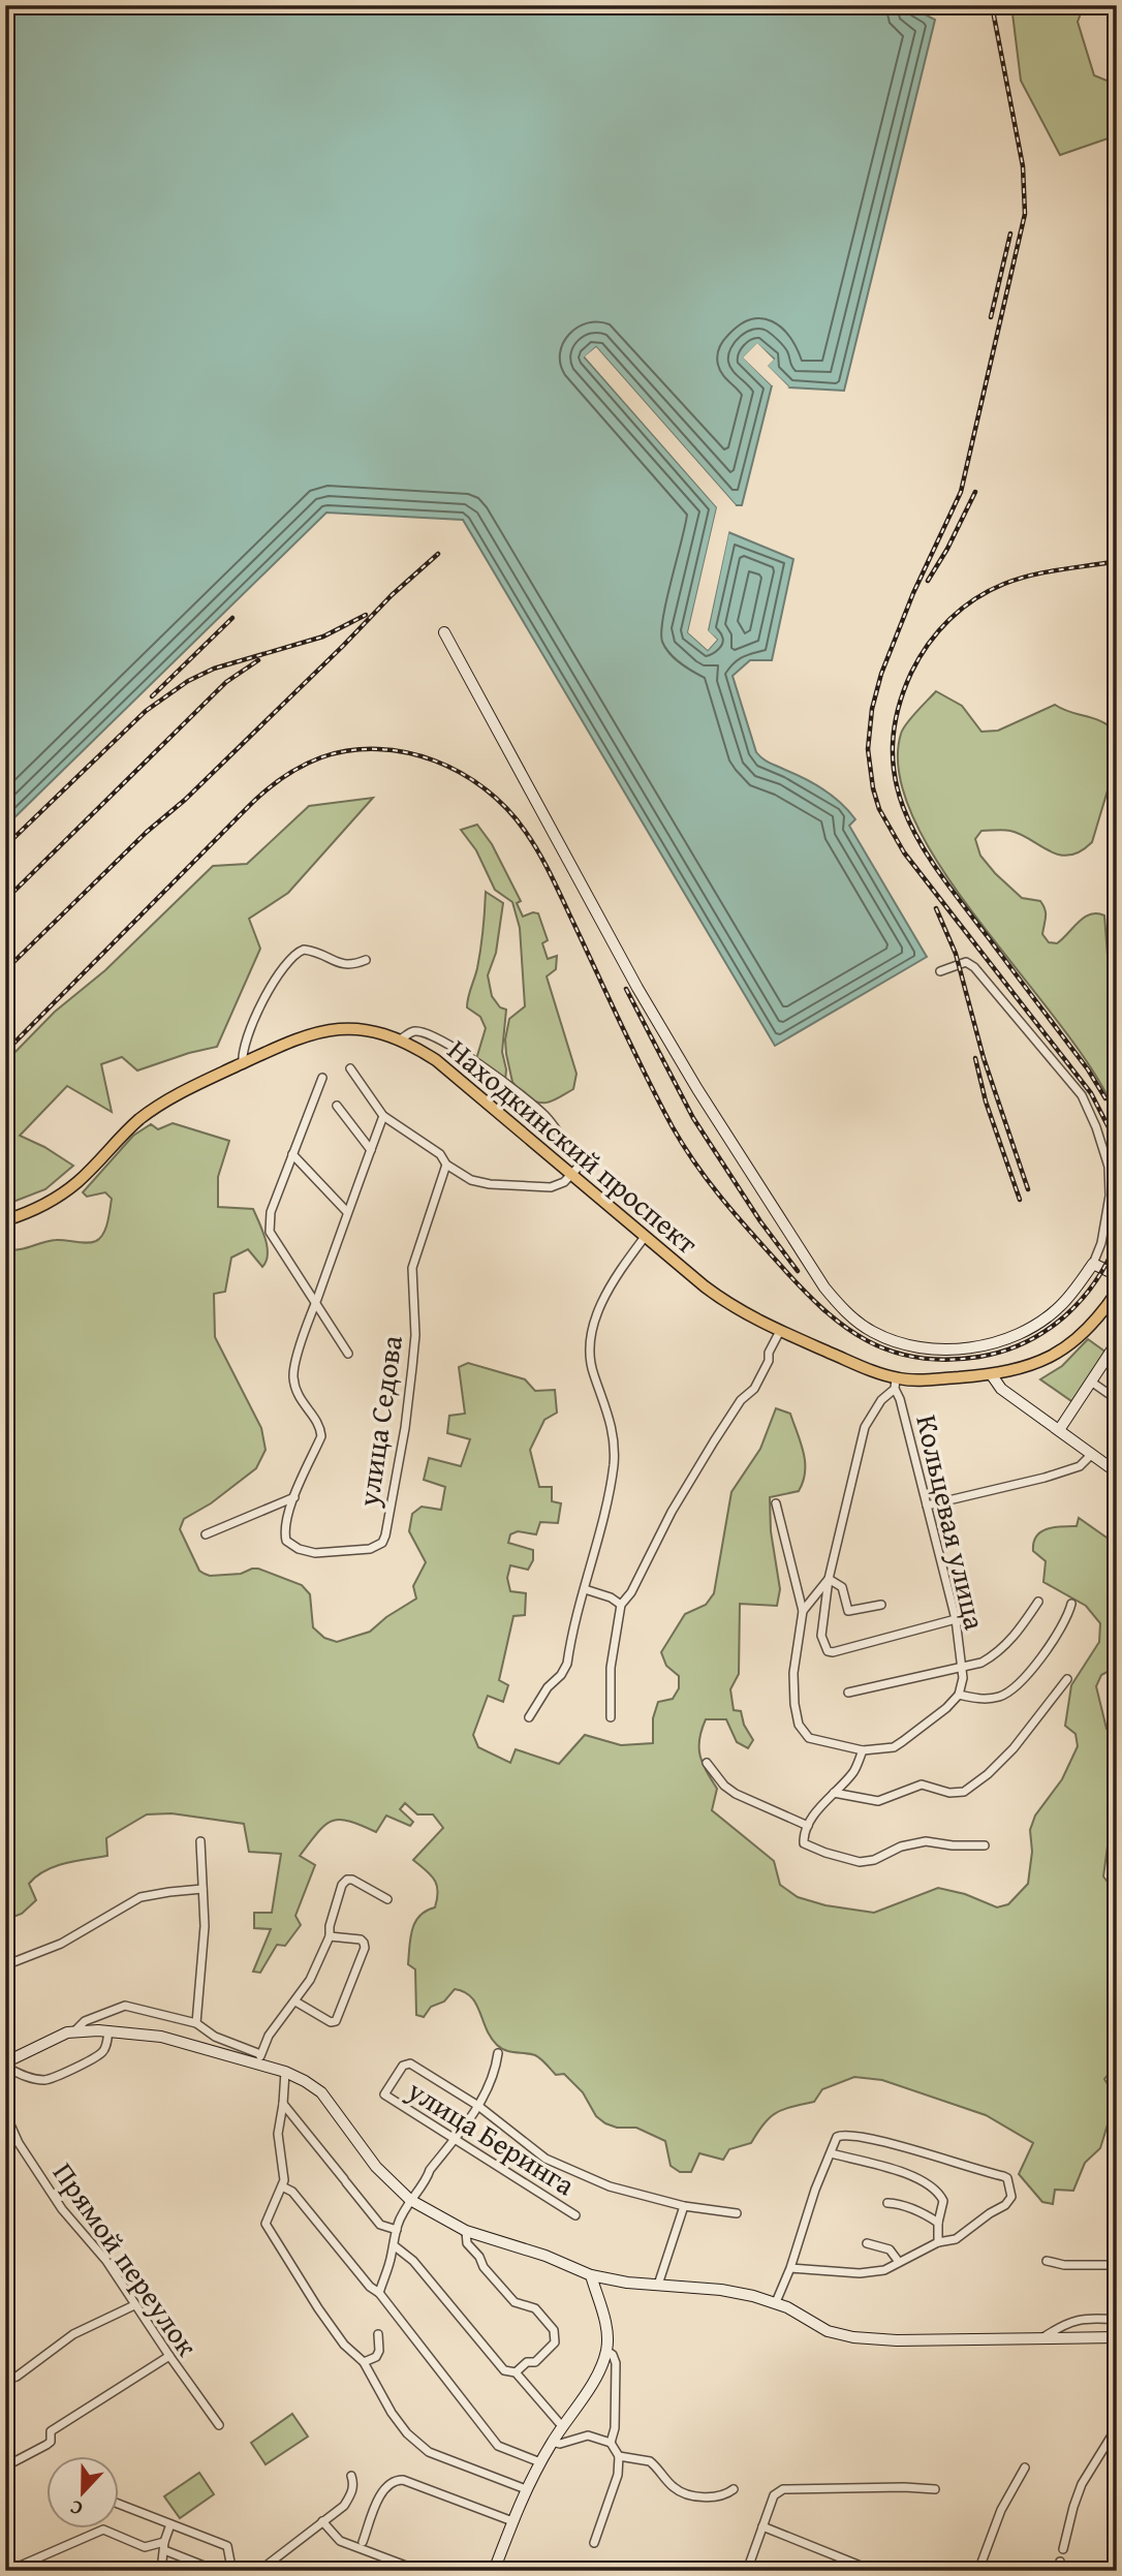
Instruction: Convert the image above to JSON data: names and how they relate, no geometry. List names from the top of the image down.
{
  "streets": {
    "main road": ["Находкинский проспект"],
    "street": [
      "улица Седова",
      "Кольцевая улица",
      "улица Беринга",
      "Прямой переулок"
    ]
  },
  "crossings": [
    ["Находкинский проспект", "Кольцевая улица"]
  ],
  "north": "bottom"
}
